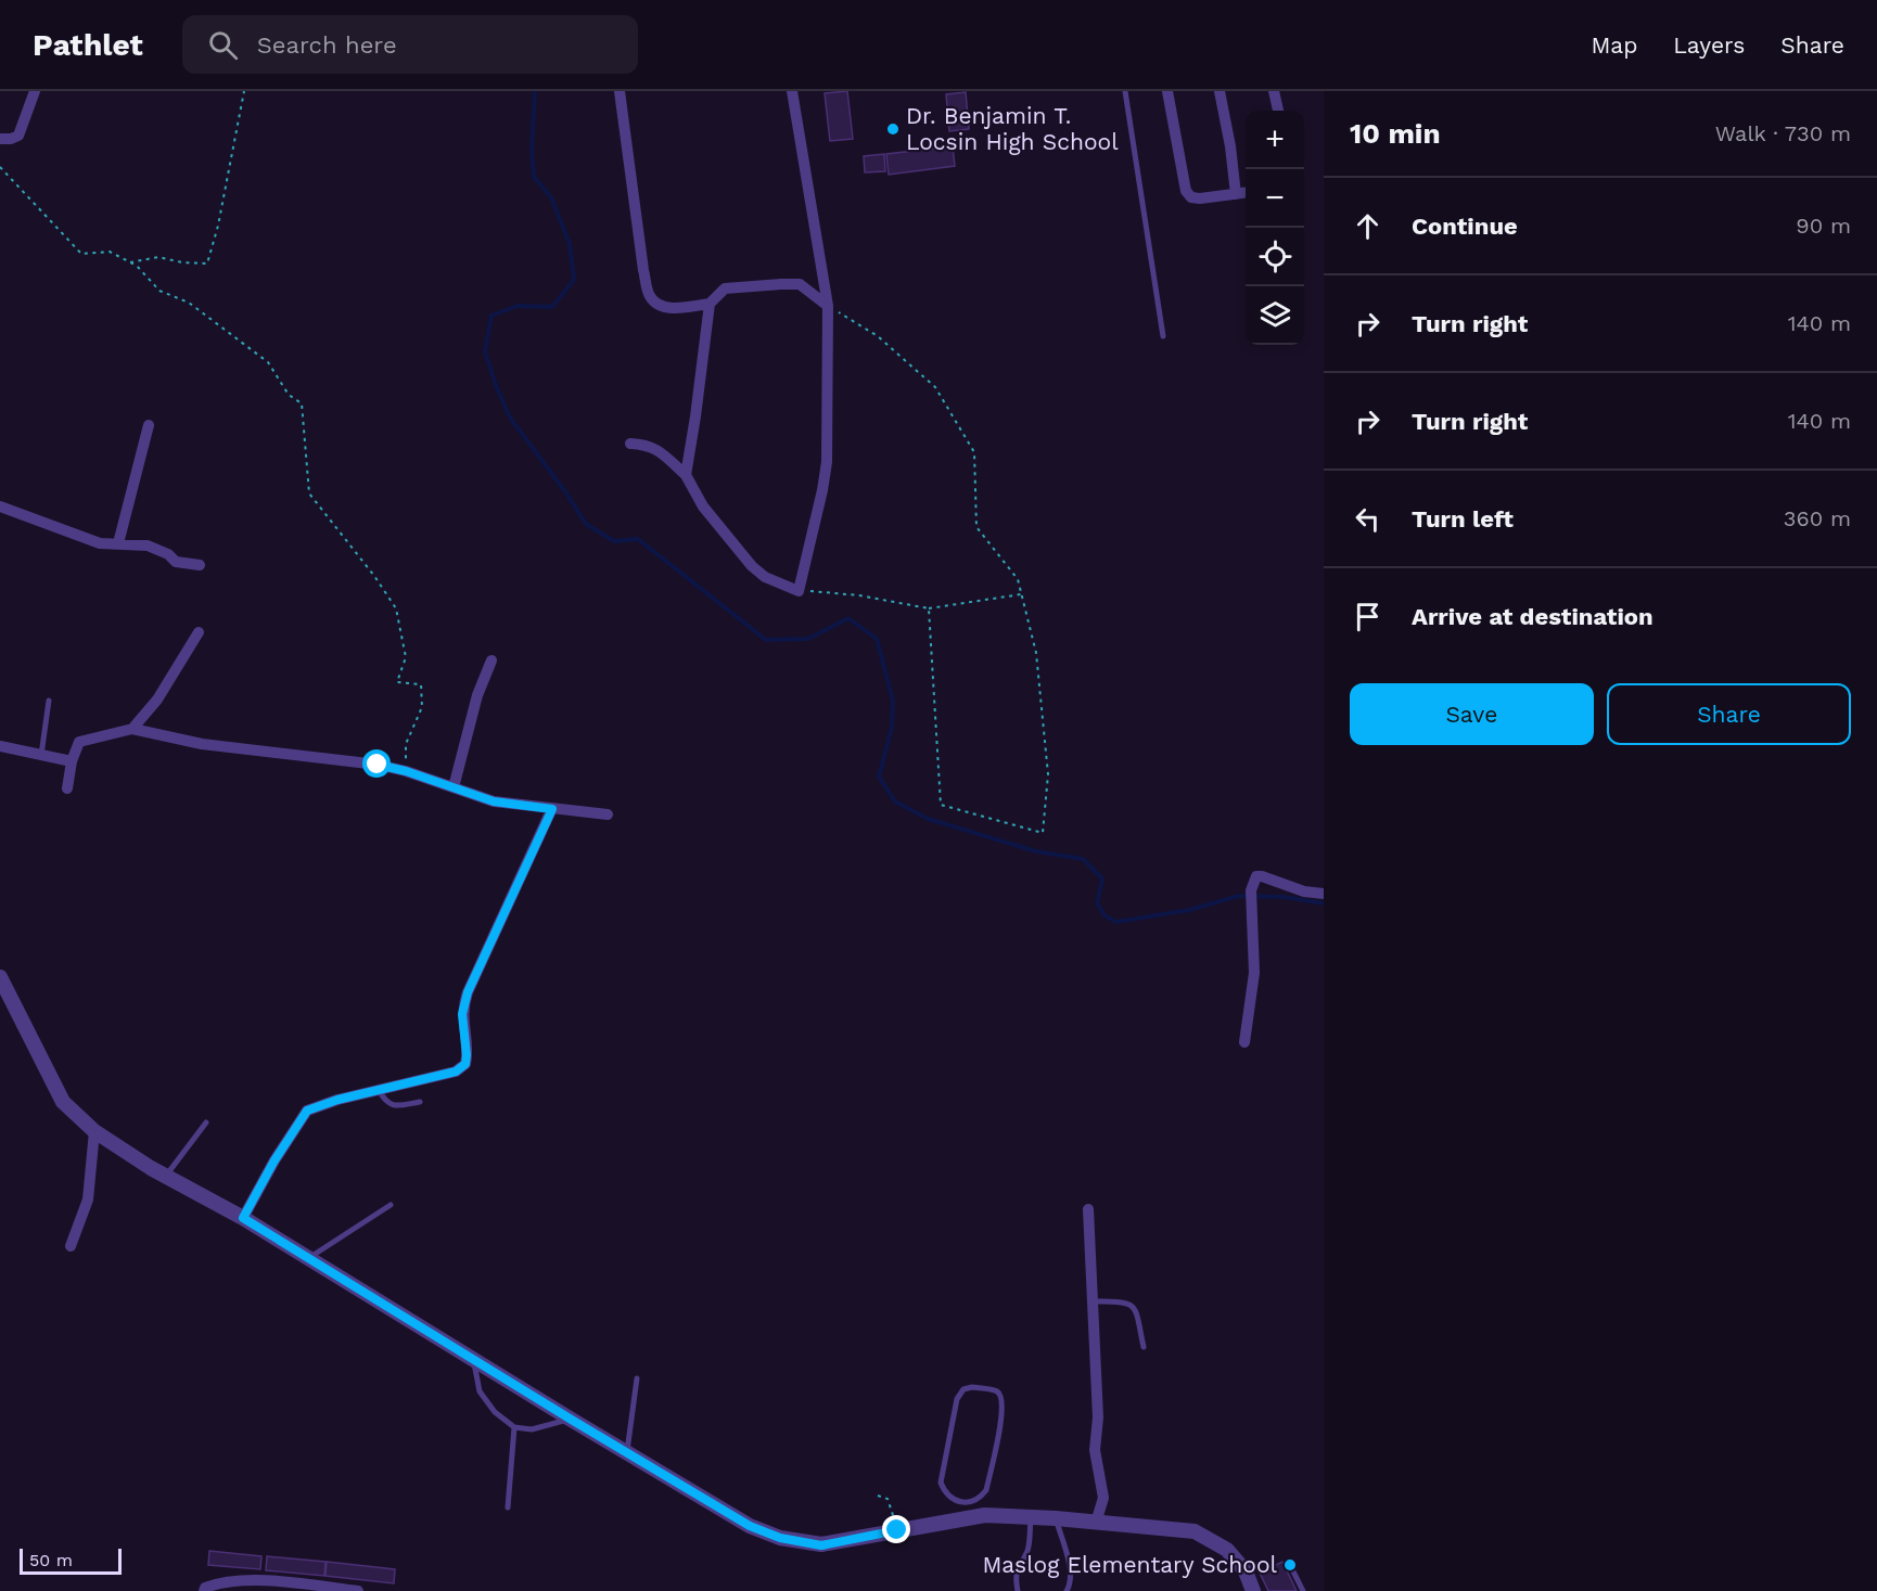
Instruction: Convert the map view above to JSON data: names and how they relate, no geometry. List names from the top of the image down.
{
  "places": ["Dr. Benjamin T. Locsin High School", "Maslog Elementary School"],
  "scale_bar": "50 m",
  "page": {
    "header": "Pathlet",
    "search": "Search here",
    "nav": ["Map", "Layers", "Share"],
    "heading": ["10 min", "Walk · 730 m"],
    "map_buttons": ["+", "−"],
    "list": [
      ["Continue", "90 m"],
      ["Turn right", "140 m"],
      ["Turn right", "140 m"],
      ["Turn left", "360 m"],
      "Arrive at destination"
    ],
    "buttons": ["Save", "Share"],
    "scale": "50 m"
  }
}
